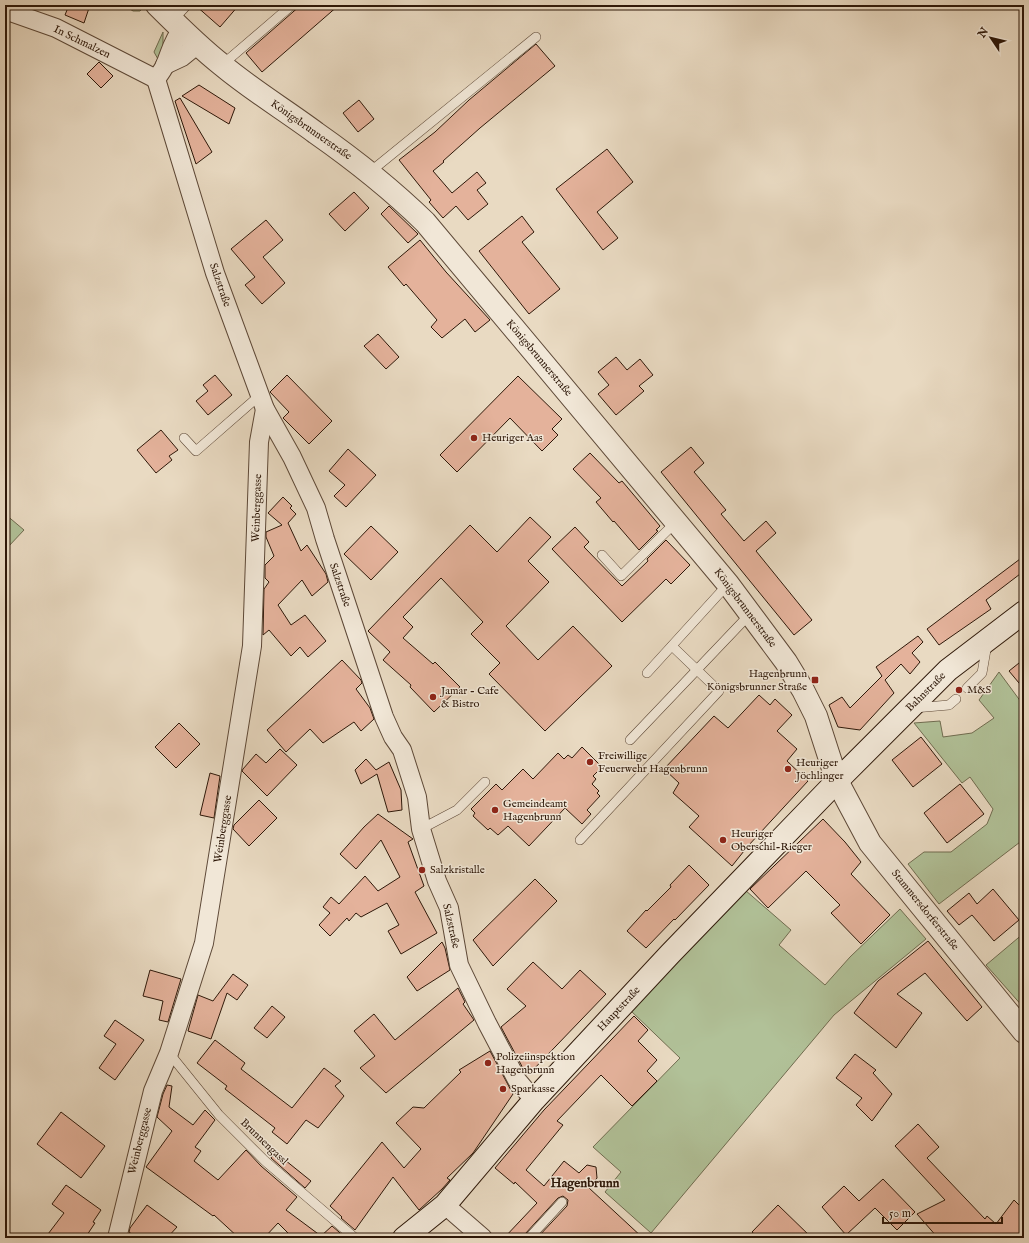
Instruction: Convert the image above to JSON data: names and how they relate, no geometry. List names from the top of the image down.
{
  "streets": {
    "street": [
      "In Schmalzen",
      "Königsbrunnerstraße",
      "Salzstraße",
      "Weinberggasse",
      "Bahnstraße",
      "Stammersdorferstraße",
      "Hauptstraße"
    ],
    "lane": ["Brunnengassl"]
  },
  "crossings": [
    ["In Schmalzen", "Salzstraße"],
    ["Königsbrunnerstraße", "Bahnstraße"],
    ["Königsbrunnerstraße", "Stammersdorferstraße"],
    ["Königsbrunnerstraße", "Hauptstraße"],
    ["Salzstraße", "Weinberggasse"],
    ["Salzstraße", "Hauptstraße"],
    ["Weinberggasse", "Brunnengassl"],
    ["Bahnstraße", "Stammersdorferstraße"],
    ["Bahnstraße", "Hauptstraße"],
    ["Stammersdorferstraße", "Hauptstraße"]
  ],
  "districts": ["Hagenbrunn"],
  "places": {
    "other": [
      "Heuriger Aas",
      "M&S",
      "Jamar - Cafe & Bistro",
      "Freiwillige Feuerwehr Hagenbrunn",
      "Heuriger Jöchlinger",
      "Gemeindeamt Hagenbrunn",
      "Heuriger Oberschil-Rieger",
      "Salzkristalle",
      "Polizeiinspektion Hagenbrunn",
      "Sparkasse"
    ],
    "transit": ["Hagenbrunn Königsbrunner Straße"]
  },
  "scale_bar": "50 m",
  "north": "top left"
}
